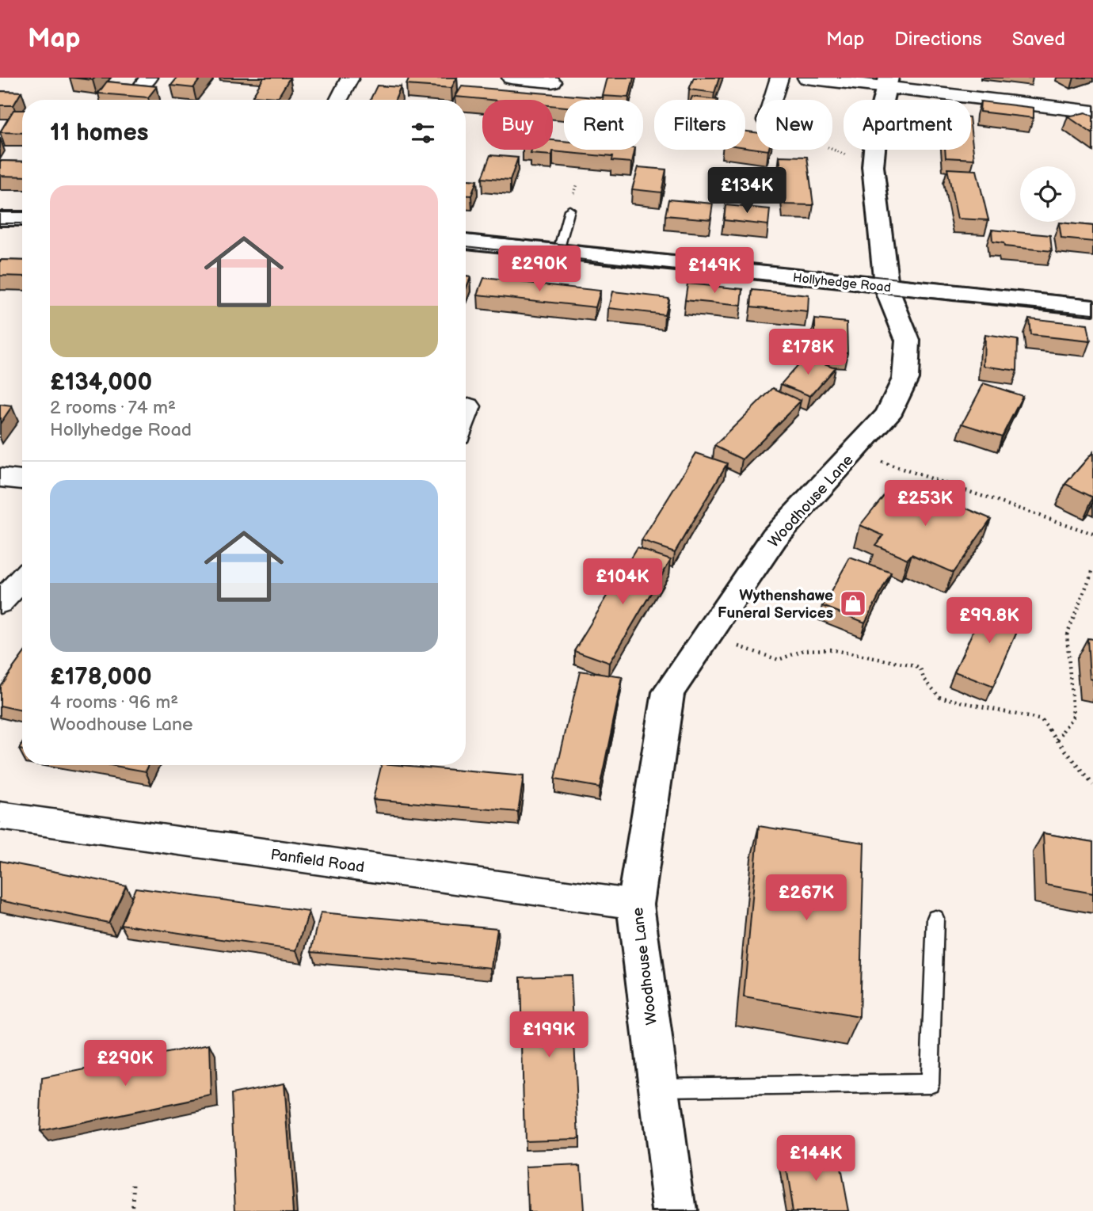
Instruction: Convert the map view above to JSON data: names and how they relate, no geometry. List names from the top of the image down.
{
  "streets": {
    "street": ["Hollyhedge Road", "Woodhouse Lane", "Panfield Road"]
  },
  "crossings": [
    ["Hollyhedge Road", "Woodhouse Lane"],
    ["Woodhouse Lane", "Panfield Road"]
  ],
  "places": {
    "shop": ["Wythenshawe Funeral Services"]
  },
  "page": {
    "header": "Map",
    "nav": ["Map", "Directions", "Saved"],
    "chip": [
      "Buy",
      "Rent",
      "Filters",
      "New",
      "Apartment"
    ],
    "heading": "11 homes",
    "list": [
      {
        "name": "£134,000",
        "note": "2 rooms · 74 m² · Hollyhedge Road"
      },
      {
        "name": "£178,000",
        "note": "4 rooms · 96 m² · Woodhouse Lane"
      }
    ],
    "price": [
      "£134K",
      "£290K",
      "£149K",
      "£178K",
      "£253K",
      "£104K",
      "£99.8K",
      "£267K",
      "£199K",
      "£290K",
      "£144K"
    ]
  }
}
